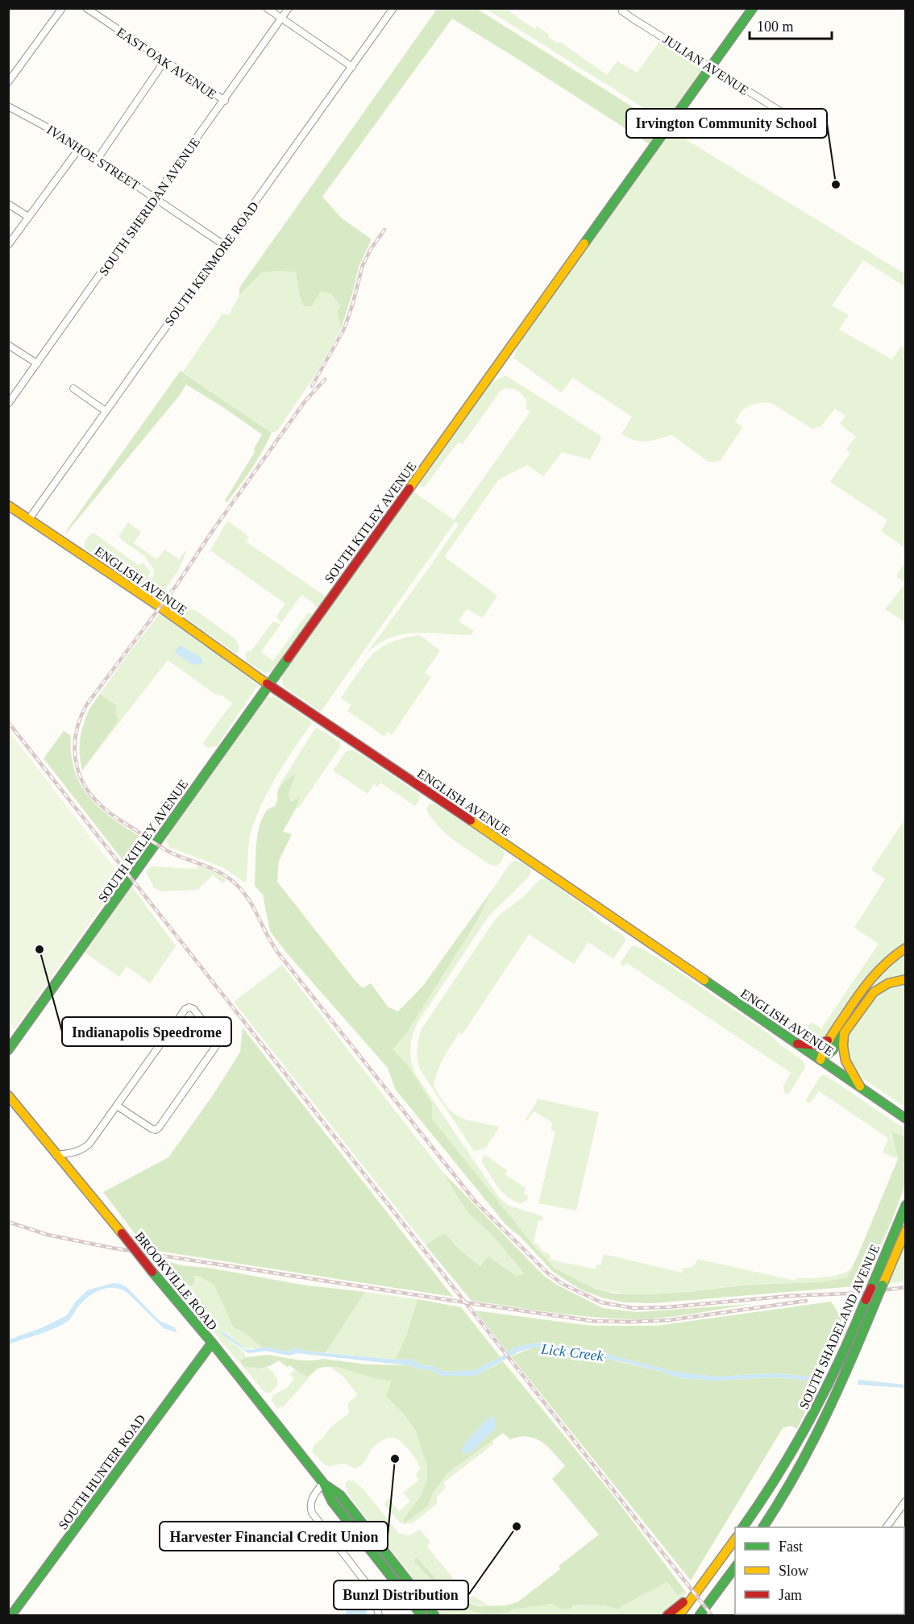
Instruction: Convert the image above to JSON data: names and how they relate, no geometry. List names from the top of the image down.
{
  "streets": {
    "main road": [
      "SOUTH KITLEY AVENUE",
      "ENGLISH AVENUE",
      "BROOKVILLE ROAD",
      "SOUTH SHADELAND AVENUE",
      "SOUTH HUNTER ROAD"
    ],
    "street": [
      "EAST OAK AVENUE",
      "JULIAN AVENUE",
      "IVANHOE STREET",
      "SOUTH SHERIDAN AVENUE",
      "SOUTH KENMORE ROAD"
    ]
  },
  "crossings": [
    ["EAST OAK AVENUE", "SOUTH SHERIDAN AVENUE"],
    ["JULIAN AVENUE", "SOUTH KITLEY AVENUE"],
    ["IVANHOE STREET", "SOUTH SHERIDAN AVENUE"],
    ["IVANHOE STREET", "SOUTH KENMORE ROAD"],
    ["SOUTH KENMORE ROAD", "ENGLISH AVENUE"],
    ["SOUTH KITLEY AVENUE", "ENGLISH AVENUE"],
    ["BROOKVILLE ROAD", "SOUTH HUNTER ROAD"]
  ],
  "water": ["Lick Creek"],
  "places": [
    "Irvington Community School",
    "Indianapolis Speedrome",
    "Harvester Financial Credit Union",
    "Bunzl Distribution"
  ],
  "legend": ["Fast", "Slow", "Jam"],
  "scale_bar": "100 m"
}
